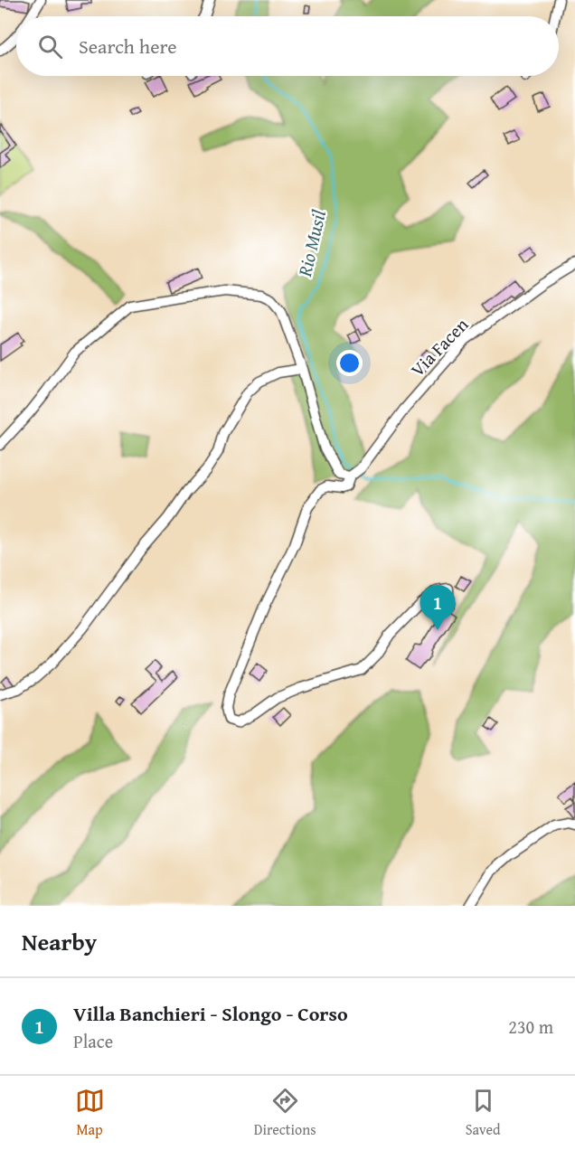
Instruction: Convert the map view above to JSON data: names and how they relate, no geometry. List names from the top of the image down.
{
  "streets": {
    "street": ["Via Facen"]
  },
  "water": ["Rio Musil"],
  "page": {
    "search": "Search here",
    "pins": "1",
    "heading": "Nearby",
    "list": [
      {
        "mark": "1",
        "name": "Villa Banchieri - Slongo - Corso",
        "note": "Place",
        "value": "230 m"
      }
    ],
    "nav": ["Map", "Directions", "Saved"]
  }
}
